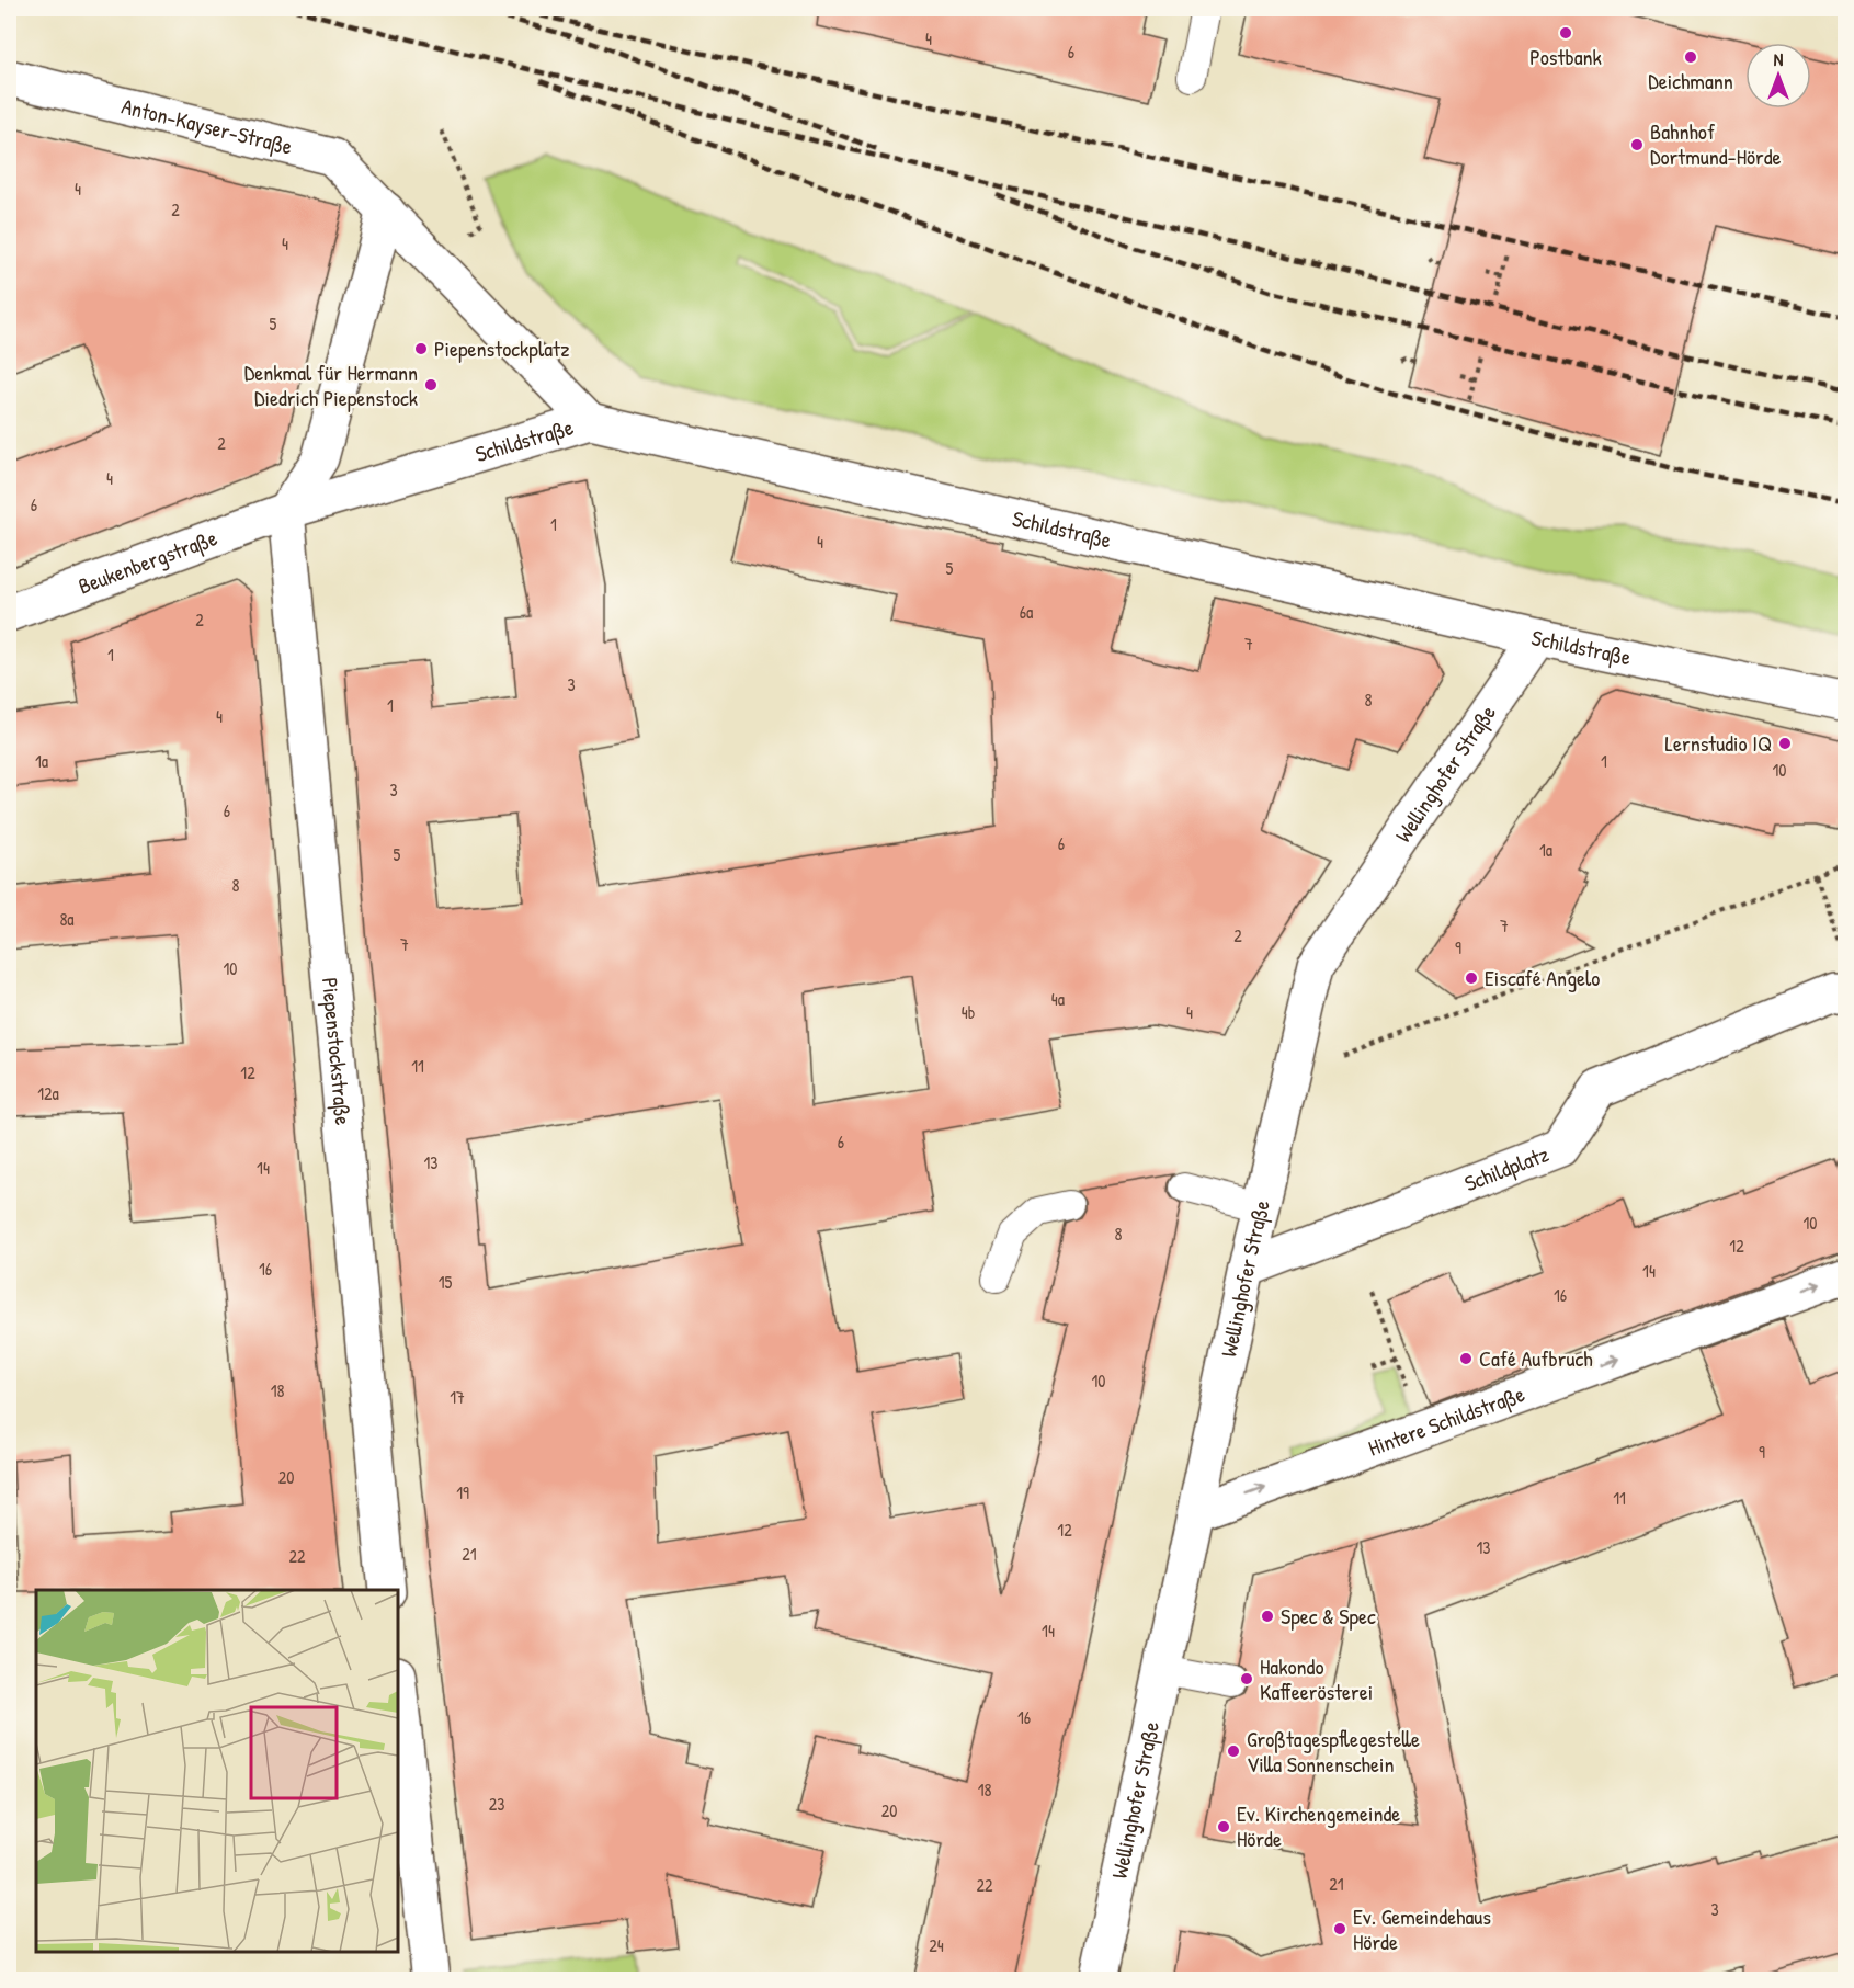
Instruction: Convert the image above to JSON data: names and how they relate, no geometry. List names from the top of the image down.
{
  "streets": {
    "street": [
      "Anton-Kayser-Straße",
      "Schildstraße",
      "Beukenbergstraße",
      "Wellinghofer Straße",
      "Piepenstockstraße",
      "Schildplatz",
      "Hintere Schildstraße"
    ]
  },
  "crossings": [
    ["Schildstraße", "Beukenbergstraße"],
    ["Schildstraße", "Wellinghofer Straße"],
    ["Schildstraße", "Piepenstockstraße"],
    ["Beukenbergstraße", "Piepenstockstraße"],
    ["Wellinghofer Straße", "Schildplatz"],
    ["Wellinghofer Straße", "Hintere Schildstraße"]
  ],
  "one_way": ["Hintere Schildstraße"],
  "places": [
    "Postbank",
    "Deichmann",
    "Bahnhof Dortmund-Hörde",
    "Piepenstockplatz",
    "Denkmal für Hermann Diedrich Piepenstock",
    "Lernstudio IQ",
    "Eiscafé Angelo",
    "Café Aufbruch",
    "Spec & Spec",
    "Hakondo Kaffeerösterei",
    "Großtagespflegestelle Villa Sonnenschein",
    "Ev. Kirchengemeinde Hörde",
    "Ev. Gemeindehaus Hörde"
  ],
  "house_numbers": [
    "4",
    "6",
    "4",
    "2",
    "4",
    "5",
    "2",
    "4",
    "6",
    "1",
    "4",
    "5",
    "6a",
    "2",
    "7",
    "1",
    "3",
    "8",
    "1",
    "4",
    "1a",
    "1",
    "10",
    "3",
    "6",
    "6",
    "1a",
    "5",
    "8",
    "8a",
    "7",
    "2",
    "7",
    "9",
    "10",
    "4a",
    "4b",
    "4",
    "11",
    "12",
    "12a",
    "6",
    "13",
    "14",
    "10",
    "8",
    "12",
    "16",
    "14",
    "15",
    "16",
    "10",
    "18",
    "17",
    "9",
    "20",
    "19",
    "11",
    "12",
    "13",
    "21",
    "22",
    "14",
    "16",
    "18",
    "23",
    "20",
    "21",
    "22",
    "3",
    "24"
  ],
  "north": "top"
}
